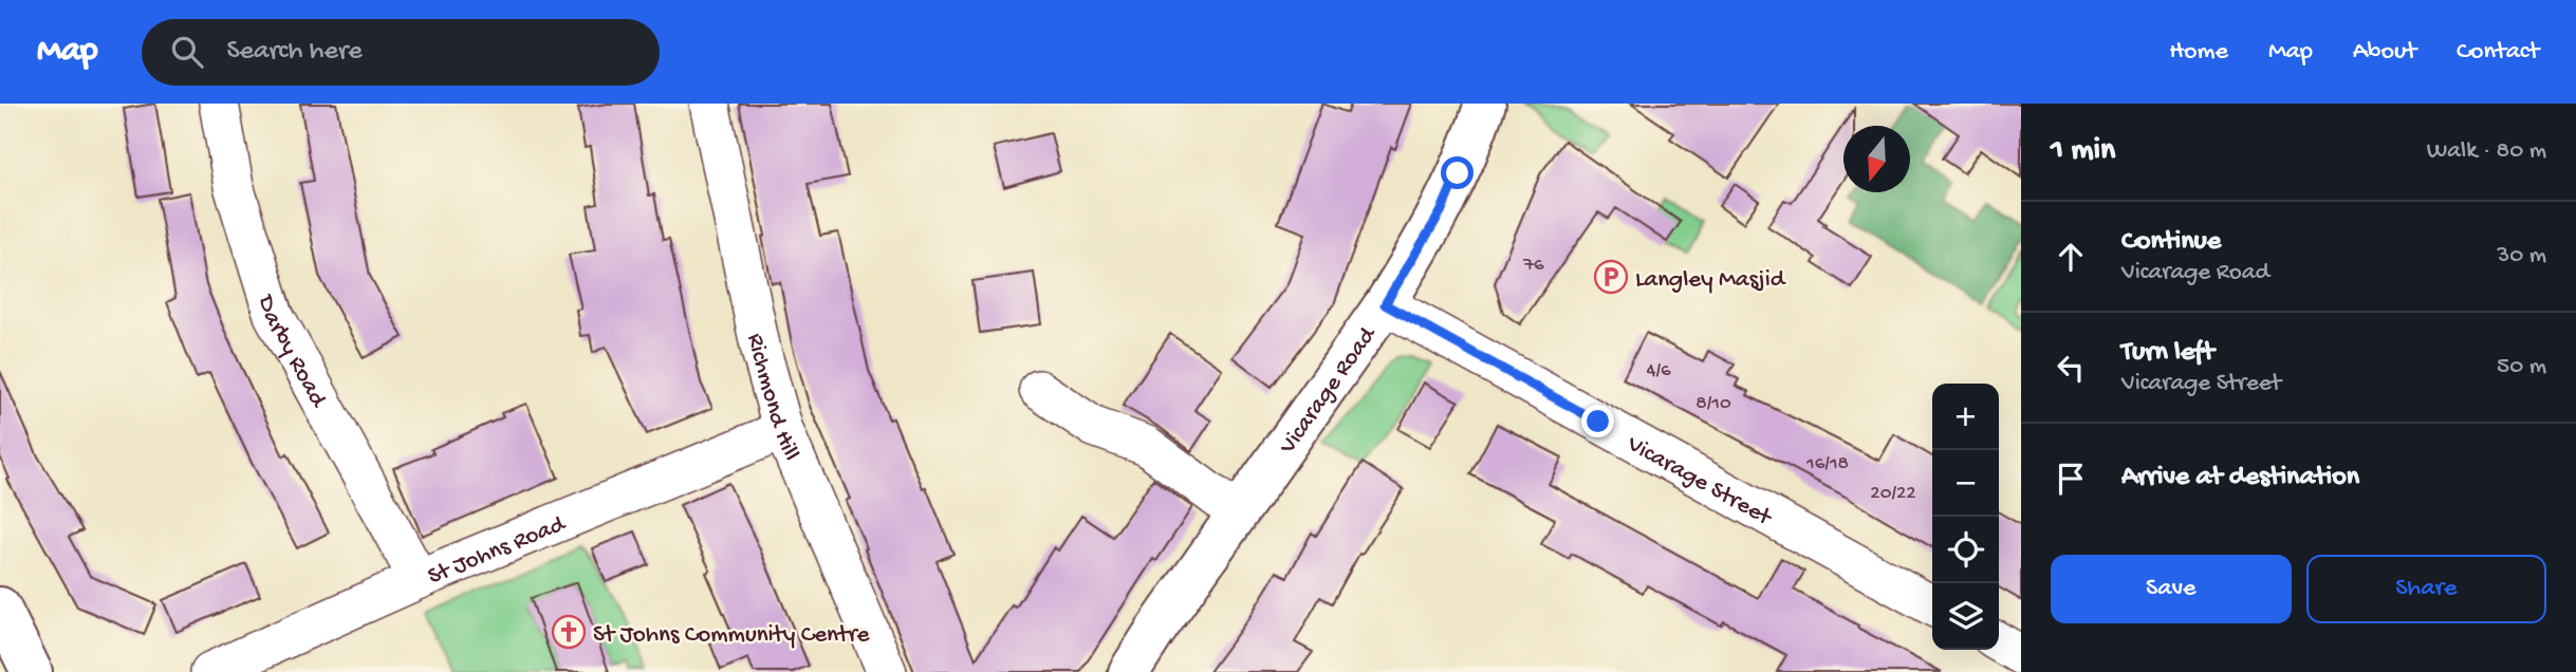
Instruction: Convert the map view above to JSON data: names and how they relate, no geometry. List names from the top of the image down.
{
  "streets": {
    "main road": ["Vicarage Road"],
    "street": [
      "Darby Road",
      "Richmond Hill",
      "Vicarage Street",
      "St Johns Road"
    ]
  },
  "crossings": [
    ["Darby Road", "St Johns Road"],
    ["Vicarage Road", "Vicarage Street"],
    ["Richmond Hill", "St Johns Road"]
  ],
  "places": {
    "parking": ["Langley Masjid"],
    "church": ["St Johns Community Centre"]
  },
  "house_numbers": [
    "76",
    "4/6",
    "8/10",
    "16/18",
    "20/22"
  ],
  "north": "bottom",
  "page": {
    "header": "Map",
    "search": "Search here",
    "nav": [
      "Home",
      "Map",
      "About",
      "Contact"
    ],
    "heading": ["1 min", "Walk · 80 m"],
    "list": [
      ["Continue", "Vicarage Road", "30 m"],
      ["Turn left", "Vicarage Street", "50 m"],
      "Arrive at destination"
    ],
    "map_buttons": ["+", "−"],
    "buttons": ["Save", "Share"]
  }
}
